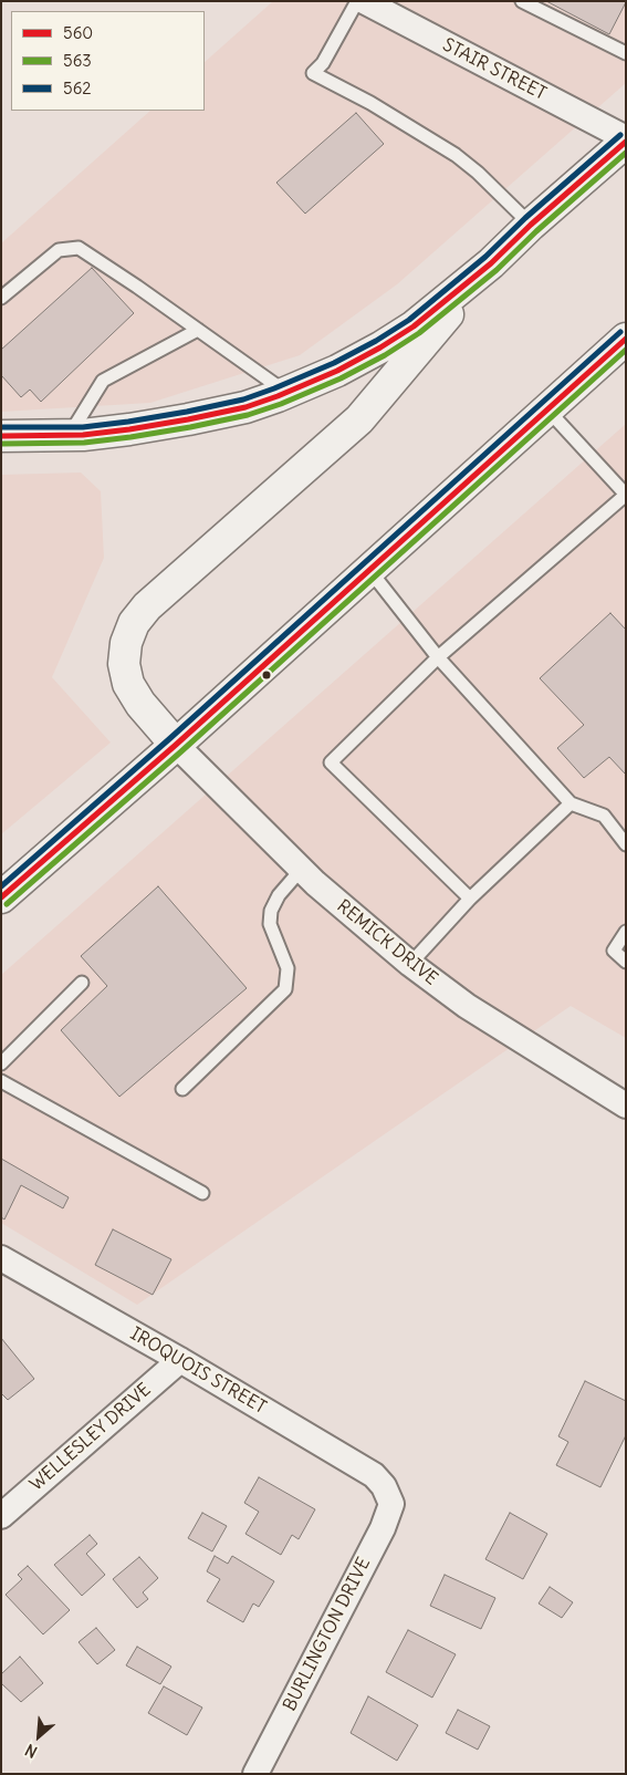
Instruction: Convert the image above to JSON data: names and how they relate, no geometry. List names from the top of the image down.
{
  "streets": {
    "street": [
      "STAIR STREET",
      "REMICK DRIVE",
      "IROQUOIS STREET",
      "WELLESLEY DRIVE",
      "BURLINGTON DRIVE"
    ]
  },
  "crossings": [
    ["IROQUOIS STREET", "WELLESLEY DRIVE"],
    ["IROQUOIS STREET", "BURLINGTON DRIVE"]
  ],
  "lines": ["transit line 562", "transit line 560", "transit line 563"],
  "legend": ["560", "563", "562"],
  "north": "bottom left"
}
